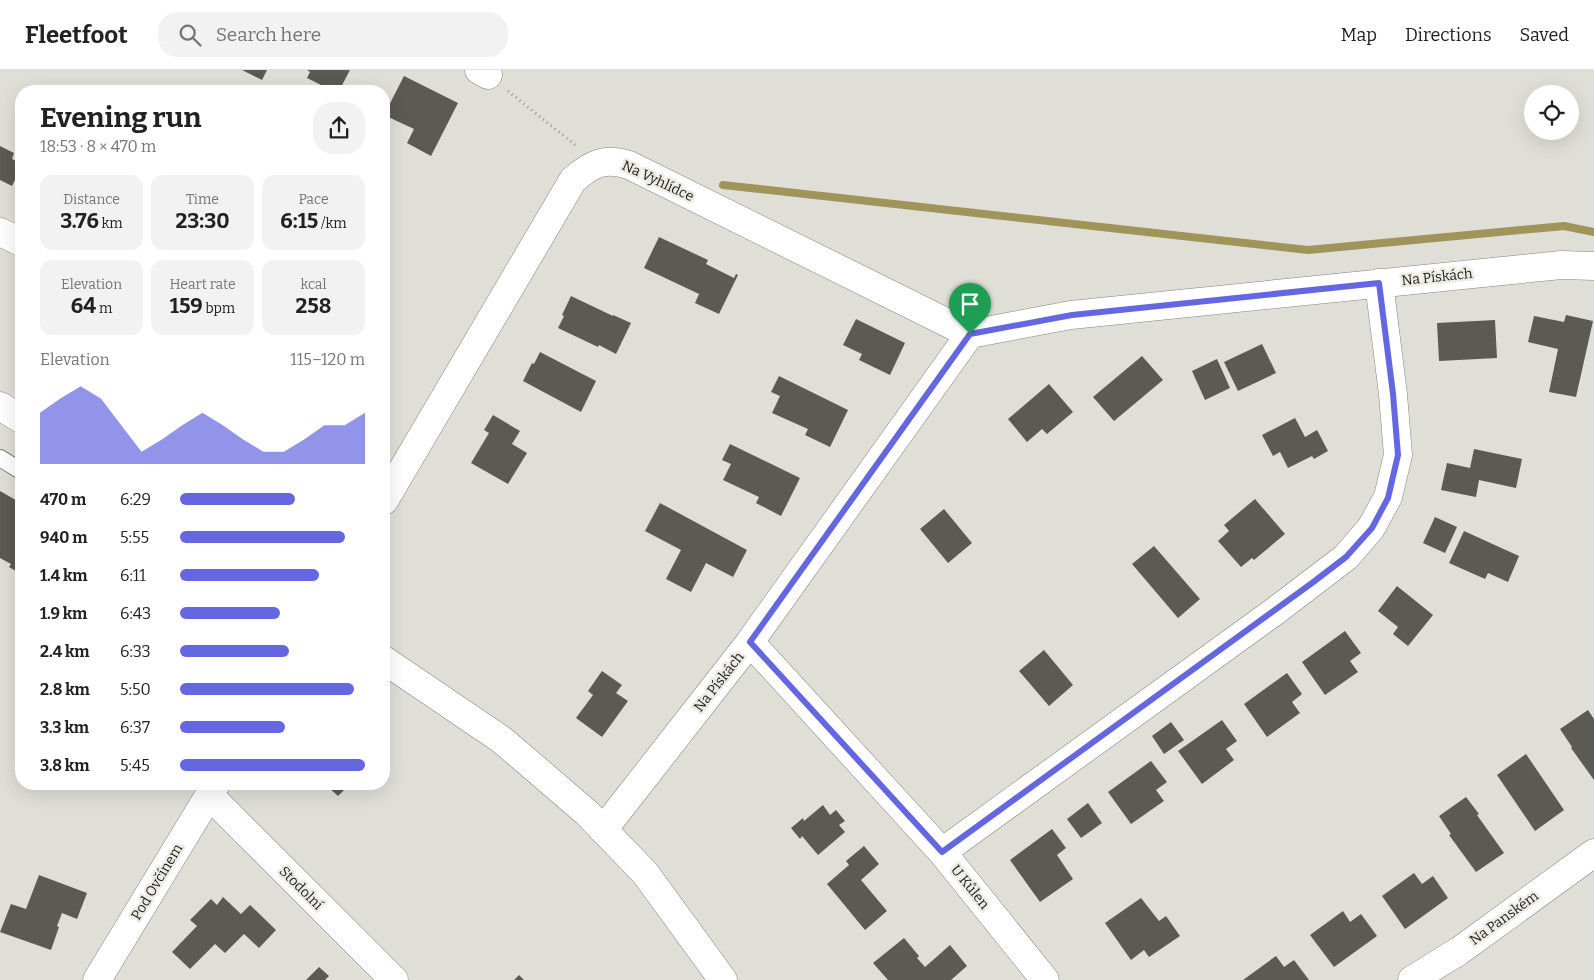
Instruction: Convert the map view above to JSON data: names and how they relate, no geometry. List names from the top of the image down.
{
  "streets": {
    "street": [
      "Na Vyhlídce",
      "Na Pískách",
      "Pod Ovčínem",
      "U Kůlen",
      "Stodolní",
      "Na Panském"
    ]
  },
  "crossings": [
    ["Na Vyhlídce", "Na Pískách"],
    ["Na Pískách", "U Kůlen"],
    ["Pod Ovčínem", "Stodolní"]
  ],
  "page": {
    "header": "Fleetfoot",
    "search": "Search here",
    "nav": ["Map", "Directions", "Saved"],
    "heading": ["Evening run", "18:53 · 8 × 470 m"],
    "stats": [
      ["Distance", "3.76 km"],
      ["Time", "23:30"],
      ["Pace", "6:15 /km"],
      ["Elevation", "64 m"],
      ["Heart rate", "159 bpm"],
      ["kcal", "258"]
    ],
    "chart": ["Elevation", "115–120 m"],
    "list": [
      {
        "name": "470 m",
        "note": "6:29"
      },
      {
        "name": "940 m",
        "note": "5:55"
      },
      {
        "name": "1.4 km",
        "note": "6:11"
      },
      {
        "name": "1.9 km",
        "note": "6:43"
      },
      {
        "name": "2.4 km",
        "note": "6:33"
      },
      {
        "name": "2.8 km",
        "note": "5:50"
      },
      {
        "name": "3.3 km",
        "note": "6:37"
      },
      {
        "name": "3.8 km",
        "note": "5:45"
      }
    ]
  }
}
